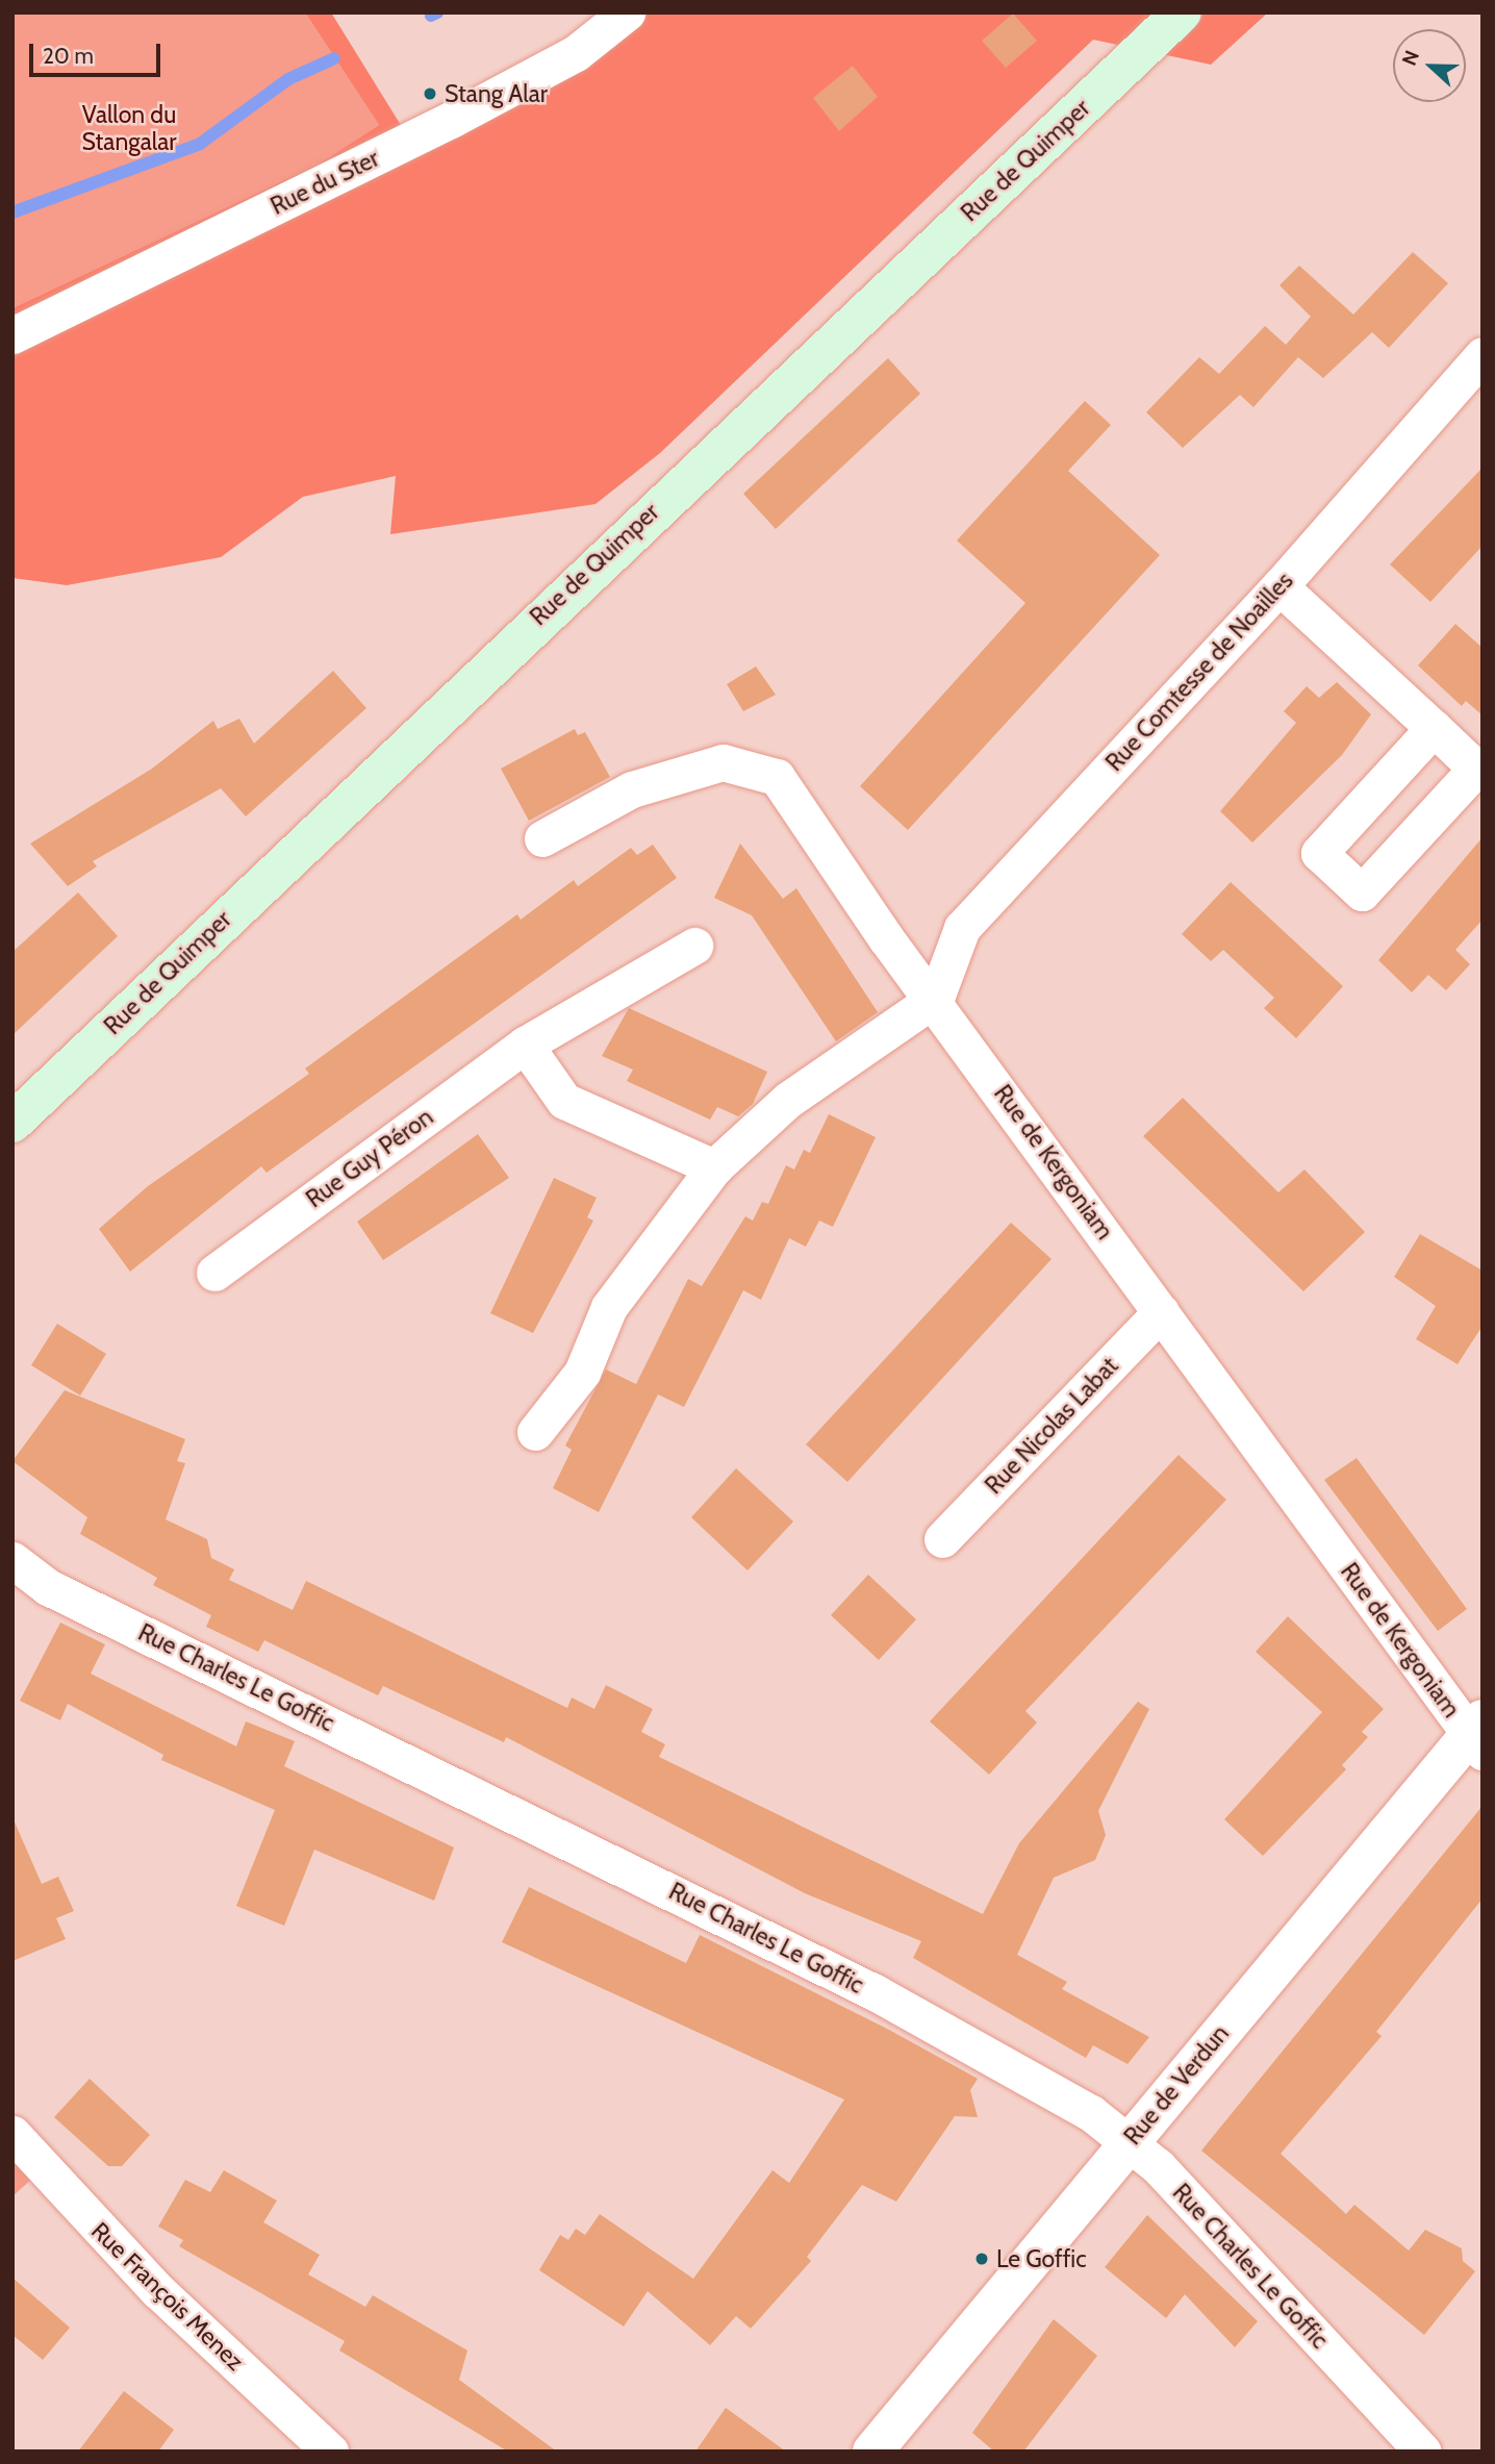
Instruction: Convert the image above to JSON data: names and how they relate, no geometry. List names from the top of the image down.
{
  "streets": {
    "main road": ["Rue de Quimper"],
    "street": [
      "Rue du Ster",
      "Rue Comtesse de Noailles",
      "Rue Guy Péron",
      "Rue de Kergoniam",
      "Rue Nicolas Labat",
      "Rue Charles Le Goffic",
      "Rue de Verdun",
      "Rue François Menez"
    ]
  },
  "crossings": [
    ["Rue Comtesse de Noailles", "Rue de Kergoniam"],
    ["Rue de Kergoniam", "Rue Nicolas Labat"],
    ["Rue de Kergoniam", "Rue de Verdun"],
    ["Rue Charles Le Goffic", "Rue de Verdun"]
  ],
  "parks": ["Vallon du Stangalar"],
  "places": ["Stang Alar", "Le Goffic"],
  "scale_bar": "20 m",
  "north": "left"
}
